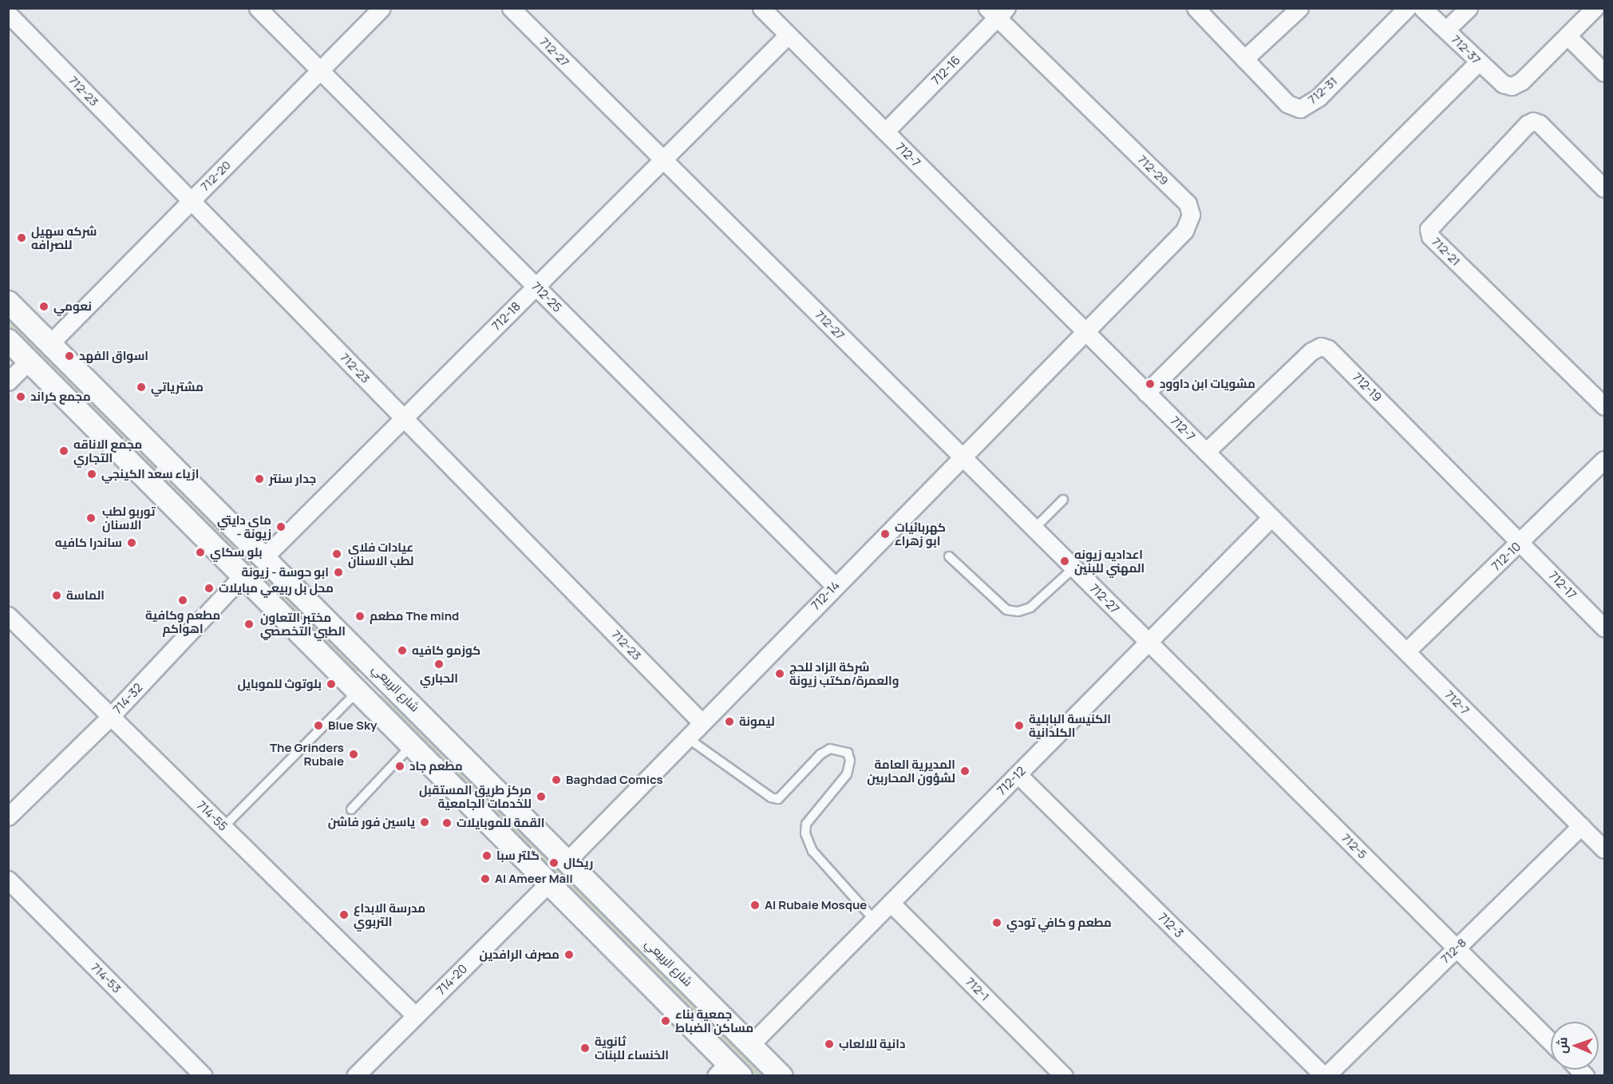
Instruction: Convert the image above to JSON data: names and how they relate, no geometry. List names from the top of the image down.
{
  "streets": {
    "street": [
      "712-37",
      "712-27",
      "712-16",
      "712-31",
      "712-23",
      "712-7",
      "712-29",
      "712-20",
      "712-21",
      "712-25",
      "712-18",
      "712-19",
      "712-10",
      "712-17",
      "712-14",
      "شارع الربيعي",
      "714-32",
      "712-12",
      "714-55",
      "712-5",
      "712-3",
      "712-8",
      "714-53",
      "714-20",
      "712-1"
    ]
  },
  "crossings": [
    ["712-27", "712-18"],
    ["712-27", "712-14"],
    ["712-27", "712-12"],
    ["712-27", "712-5"],
    ["712-16", "712-7"],
    ["712-16", "712-29"],
    ["712-23", "712-20"],
    ["712-23", "712-18"],
    ["712-23", "712-14"],
    ["712-7", "712-29"],
    ["712-7", "712-18"],
    ["712-7", "712-19"],
    ["712-7", "712-10"],
    ["712-7", "712-14"],
    ["712-7", "712-12"],
    ["712-7", "712-8"],
    ["712-29", "712-14"],
    ["712-20", "712-25"],
    ["712-20", "شارع الربيعي"],
    ["712-25", "712-18"],
    ["712-25", "712-14"],
    ["712-18", "شارع الربيعي"],
    ["712-19", "712-10"],
    ["712-19", "712-17"],
    ["712-10", "712-17"],
    ["712-14", "شارع الربيعي"],
    ["شارع الربيعي", "712-12"],
    ["714-32", "714-55"],
    ["712-12", "712-5"],
    ["712-12", "712-3"],
    ["712-12", "712-1"],
    ["714-55", "714-20"],
    ["712-5", "712-8"],
    ["712-3", "712-8"]
  ],
  "places": [
    "شركه سهيل للصرافه",
    "نعومي",
    "اسواق الفهد",
    "مشويات ابن داوود",
    "مشترياتي",
    "مجمع كراند",
    "مجمع الاناقه التجاري",
    "ازياء سعد الكينجي",
    "جدار سنتر",
    "توربو لطب الاسنان",
    "ماي دايتي - زيونة",
    "كهربائيات ابو زهراء",
    "ساندرا كافيه",
    "بلو سكاي",
    "عيادات فلاي لطب الاسنان",
    "اعداديه زيونه المهني للبنين",
    "ابو حوسة - زيونة",
    "محل بل ربيعي مبايلات",
    "الماسة",
    "مطعم وكافية اهواكم",
    "مطعم The mind",
    "مختبر التعاون الطبي التخصصي",
    "كوزمو كافيه",
    "الحباري",
    "شركة الزاد للحج والعمرة/مكتب زيونة",
    "بلوتوث للموبايل",
    "ليمونة",
    "Blue Sky",
    "الكنيسة البابلية الكلدانية",
    "The Grinders Rubaie",
    "مطعم جاد",
    "المديرية العامة لشؤون المحاربين",
    "Baghdad Comics",
    "مركز طريق المستقبل للخدمات الجامعية",
    "ياسين فور فاشن",
    "القمة للموبايلات",
    "گلتر سبا",
    "ريكال",
    "Al Ameer Mall",
    "Al Rubaie Mosque",
    "مدرسة الابداع التربوي",
    "مطعم و كافي تودي",
    "مصرف الرافدين",
    "جمعية بناء مساكن الضباط",
    "دانية للالعاب",
    "ثانوية الخنساء للبنات"
  ],
  "north": "left"
}
